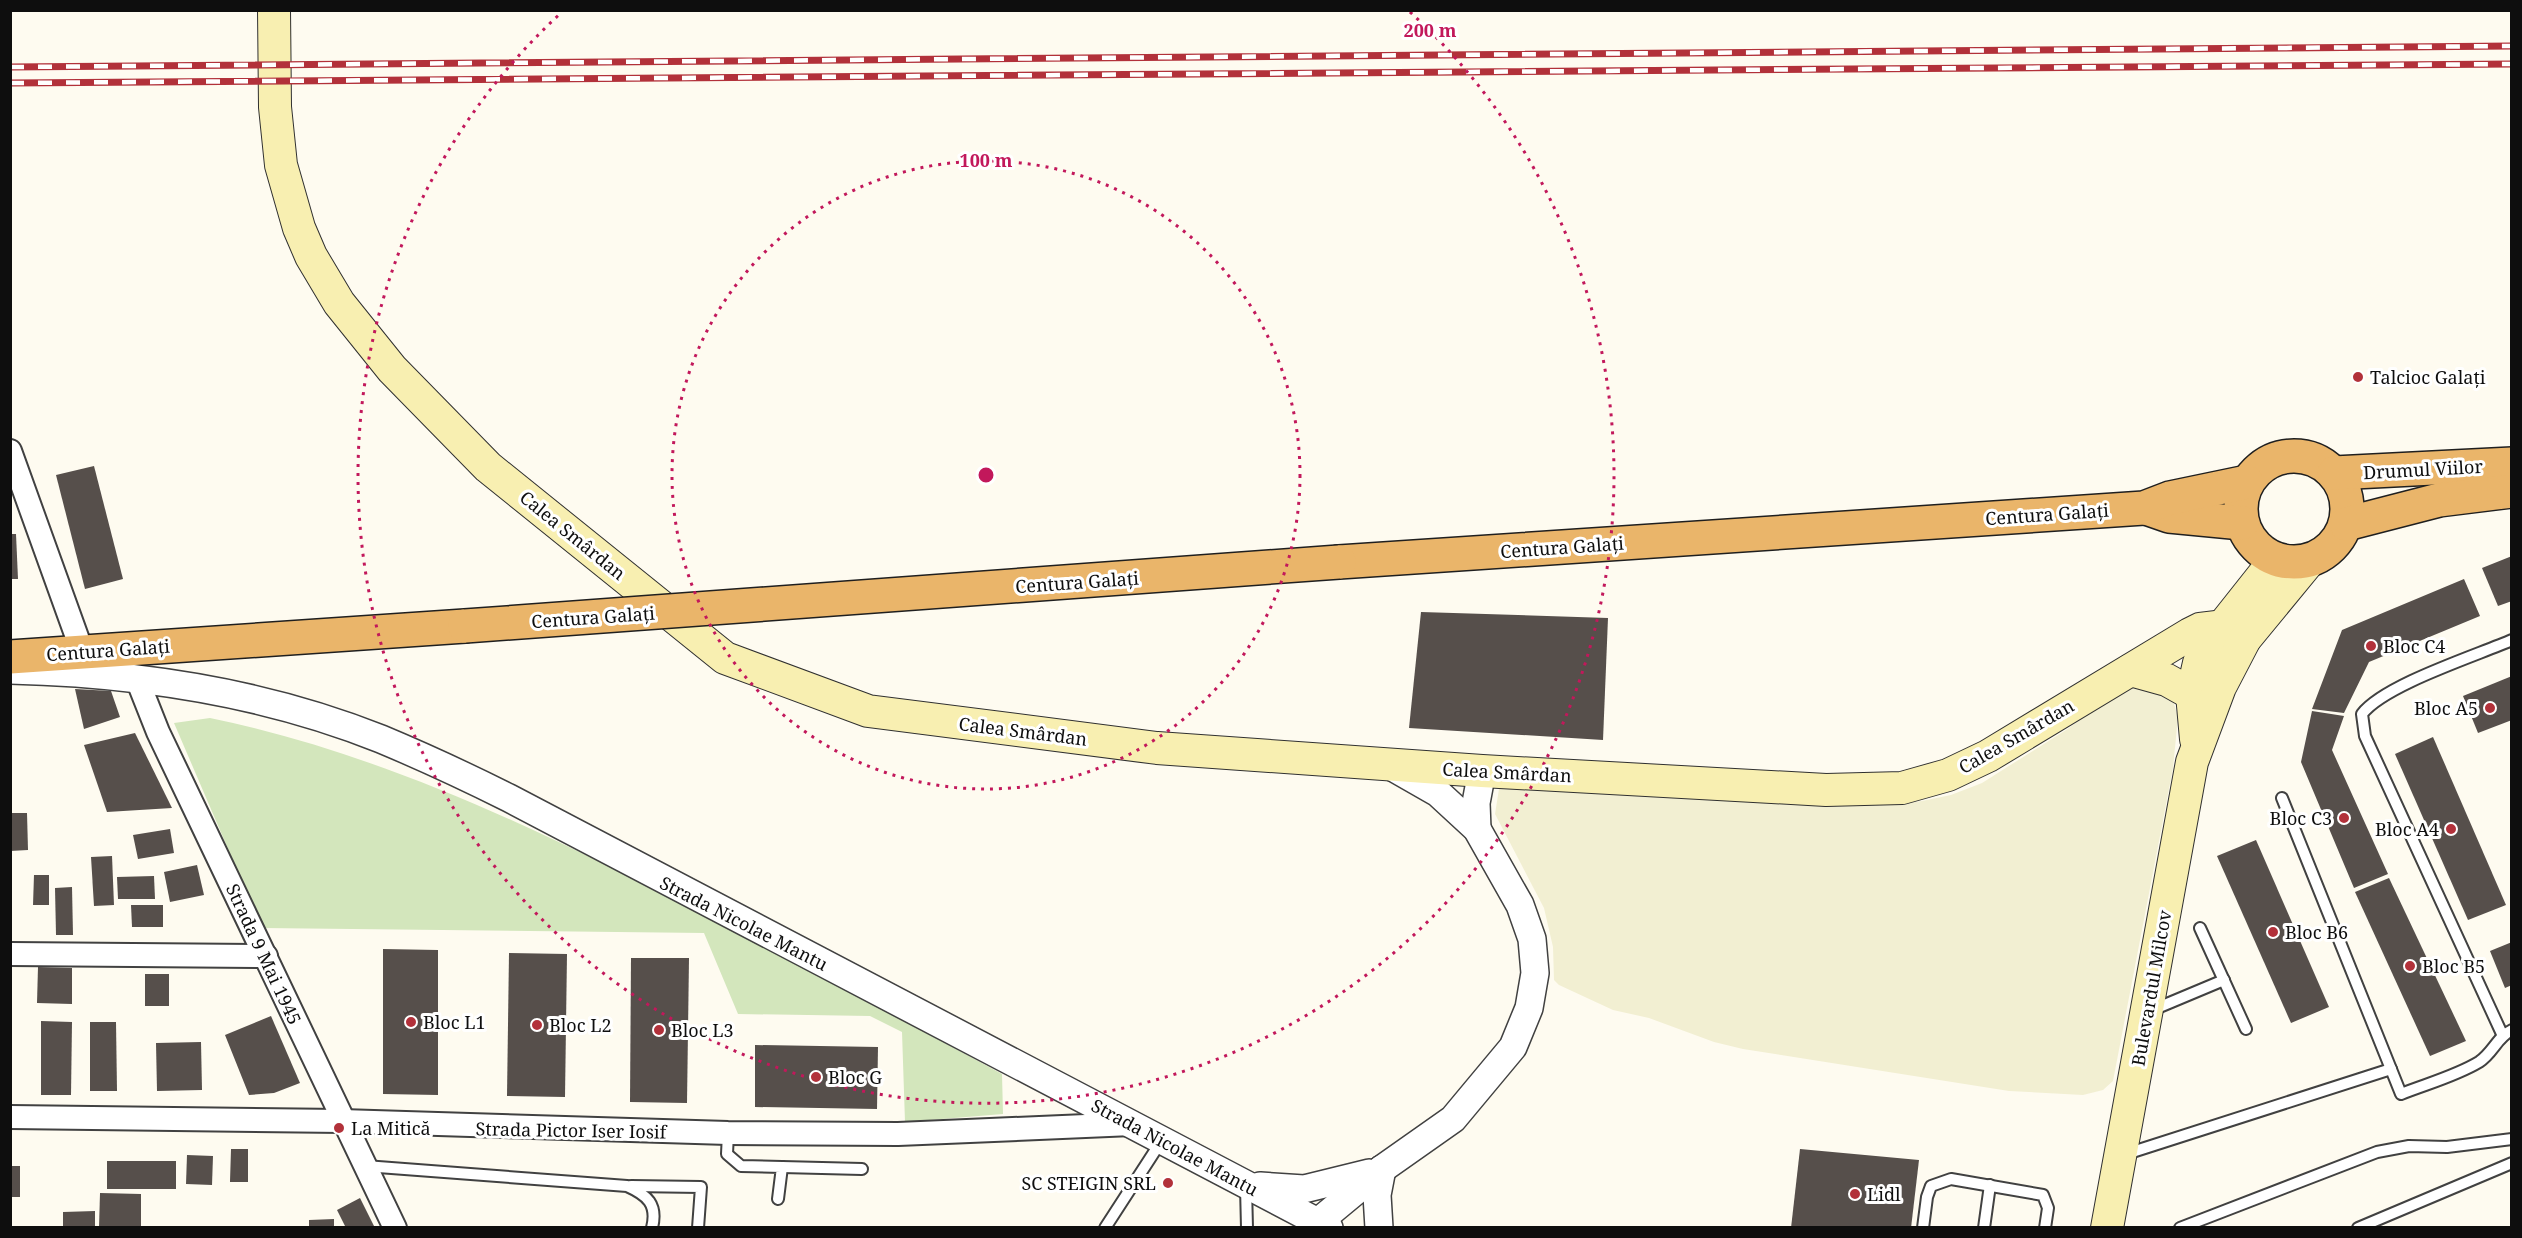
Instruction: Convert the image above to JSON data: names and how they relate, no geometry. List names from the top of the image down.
{
  "streets": {
    "highway": ["Drumul Viilor", "Centura Galați"],
    "main road": ["Calea Smârdan", "Bulevardul Milcov"],
    "street": ["Strada Nicolae Mantu", "Strada 9 Mai 1945", "Strada Pictor Iser Iosif"]
  },
  "crossings": [
    ["Drumul Viilor", "Centura Galați"],
    ["Calea Smârdan", "Bulevardul Milcov"],
    ["Strada Nicolae Mantu", "Strada 9 Mai 1945"],
    ["Strada Nicolae Mantu", "Strada Pictor Iser Iosif"],
    ["Strada 9 Mai 1945", "Strada Pictor Iser Iosif"]
  ],
  "places": [
    "Talcioc Galați",
    "Bloc C4",
    "Bloc A5",
    "Bloc C3",
    "Bloc A4",
    "Bloc B6",
    "Bloc B5",
    "Bloc L1",
    "Bloc L2",
    "Bloc L3",
    "Bloc G",
    "La Mitică",
    "SC STEIGIN SRL",
    "Lidl"
  ],
  "rings": ["200 m", "100 m"]
}
